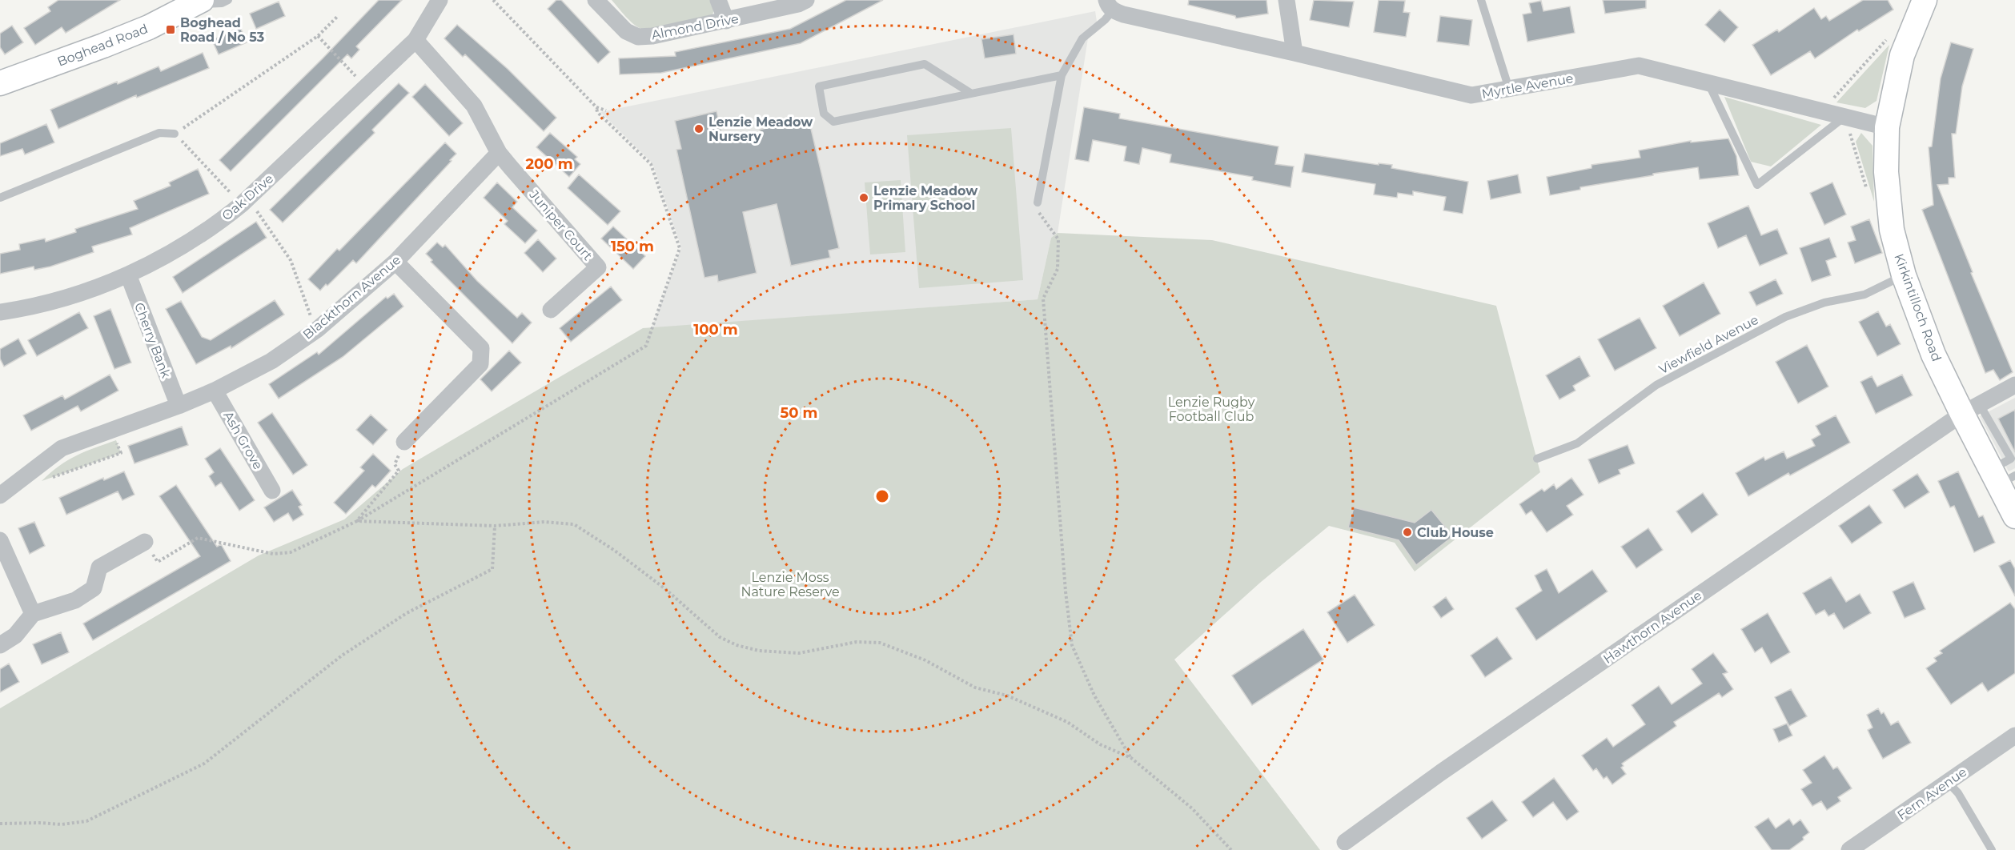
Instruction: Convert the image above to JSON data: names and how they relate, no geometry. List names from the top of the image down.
{
  "streets": {
    "main road": ["Boghead Road", "Kirkintilloch Road"],
    "street": [
      "Almond Drive",
      "Myrtle Avenue",
      "Oak Drive",
      "Juniper Court",
      "Blackthorn Avenue",
      "Cherry Bank",
      "Ash Grove",
      "Hawthorn Avenue",
      "Fern Avenue"
    ],
    "lane": ["Viewfield Avenue"]
  },
  "crossings": [
    ["Myrtle Avenue", "Kirkintilloch Road"],
    ["Oak Drive", "Juniper Court"],
    ["Oak Drive", "Cherry Bank"],
    ["Juniper Court", "Blackthorn Avenue"],
    ["Blackthorn Avenue", "Cherry Bank"],
    ["Blackthorn Avenue", "Ash Grove"],
    ["Kirkintilloch Road", "Viewfield Avenue"],
    ["Kirkintilloch Road", "Hawthorn Avenue"]
  ],
  "parks": ["Lenzie Rugby Football Club", "Lenzie Moss Nature Reserve"],
  "places": {
    "transit": ["Boghead Road / No 53"],
    "other": ["Lenzie Meadow Nursery", "Lenzie Meadow Primary School", "Club House"]
  },
  "rings": [
    "200 m",
    "150 m",
    "100 m",
    "50 m"
  ]
}
